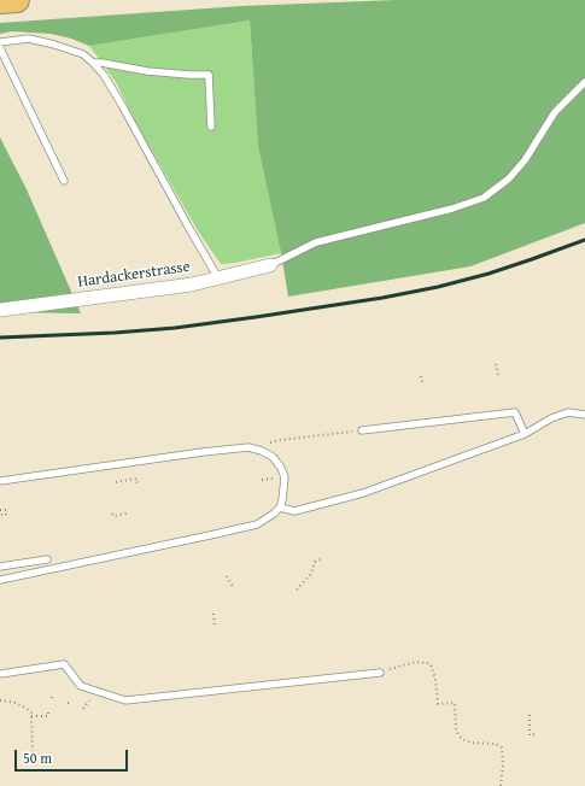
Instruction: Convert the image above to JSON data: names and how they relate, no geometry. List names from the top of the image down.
{
  "streets": {
    "street": ["Hardackerstrasse"]
  },
  "scale_bar": "50 m"
}
